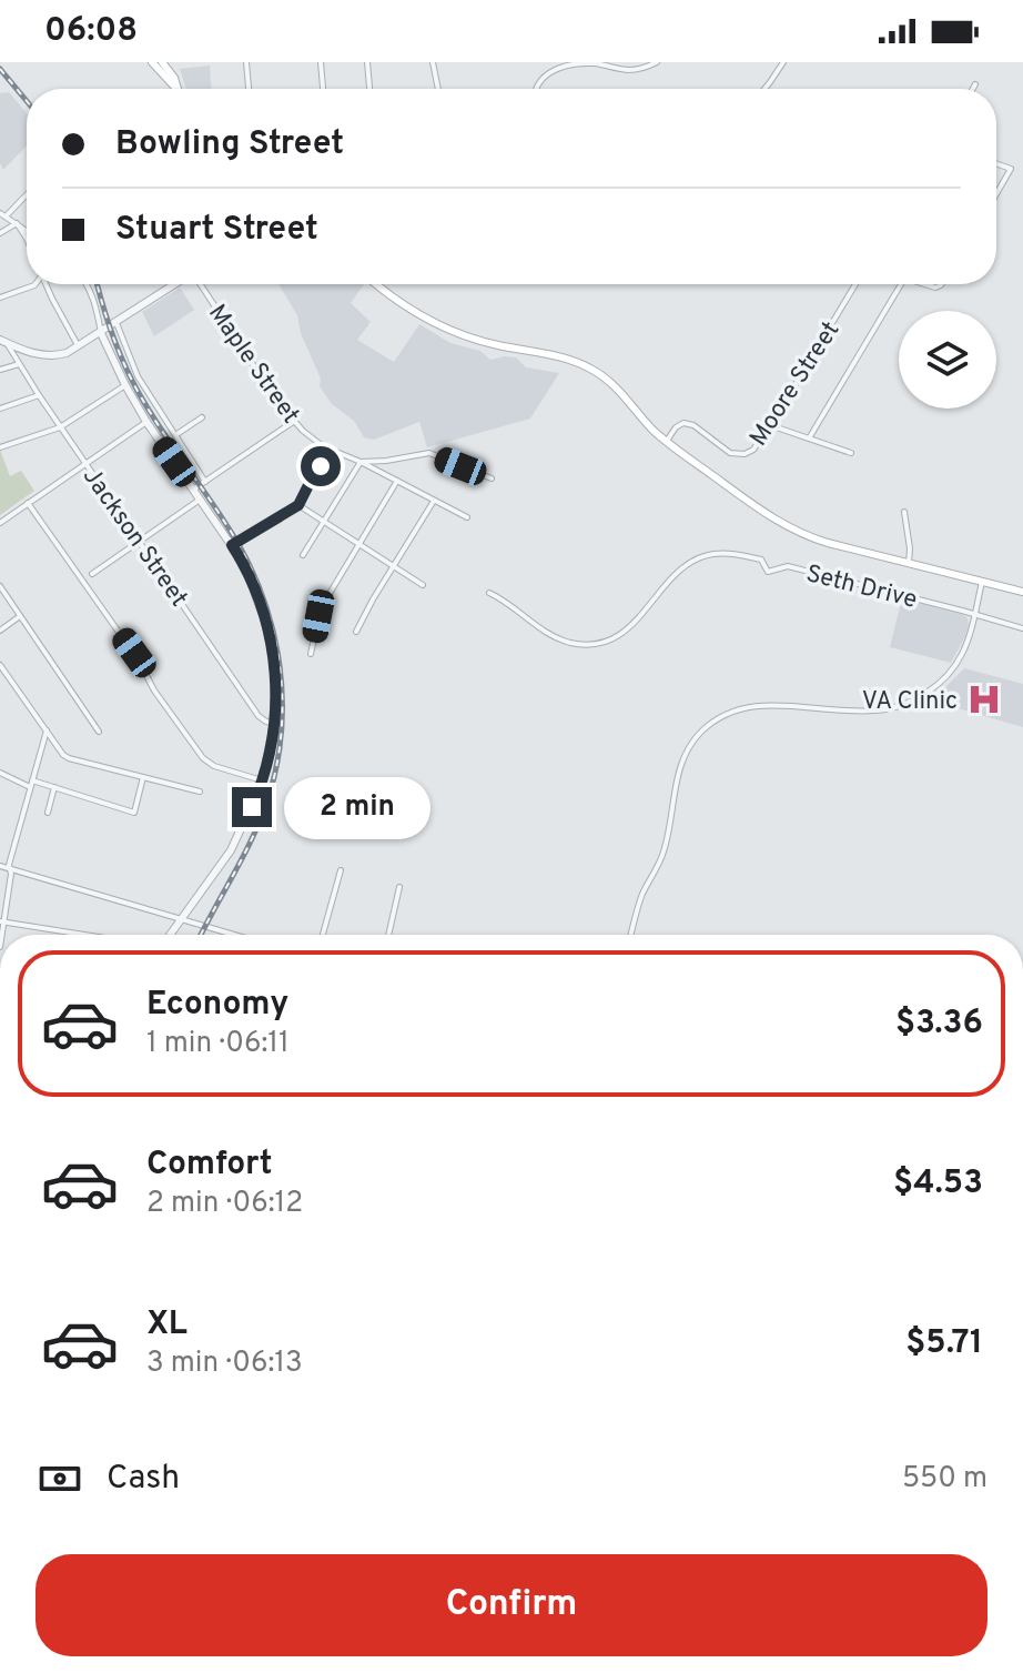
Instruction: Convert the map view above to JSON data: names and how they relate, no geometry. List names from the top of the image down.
{
  "streets": {
    "street": [
      "Maple Street",
      "Moore Street",
      "Jackson Street",
      "Seth Drive"
    ]
  },
  "places": {
    "hospital": ["VA Clinic"]
  },
  "page": {
    "status": "06:08",
    "banner": ["Bowling Street", "Stuart Street"],
    "bubble": "2 min",
    "list": [
      {
        "name": "Economy",
        "note": "1 min · 06:11",
        "value": "$3.36"
      },
      {
        "name": "Comfort",
        "note": "2 min · 06:12",
        "value": "$4.53"
      },
      {
        "name": "XL",
        "note": "3 min · 06:13",
        "value": "$5.71"
      }
    ],
    "pay": ["Cash", "550 m"],
    "buttons": "Confirm"
  }
}
